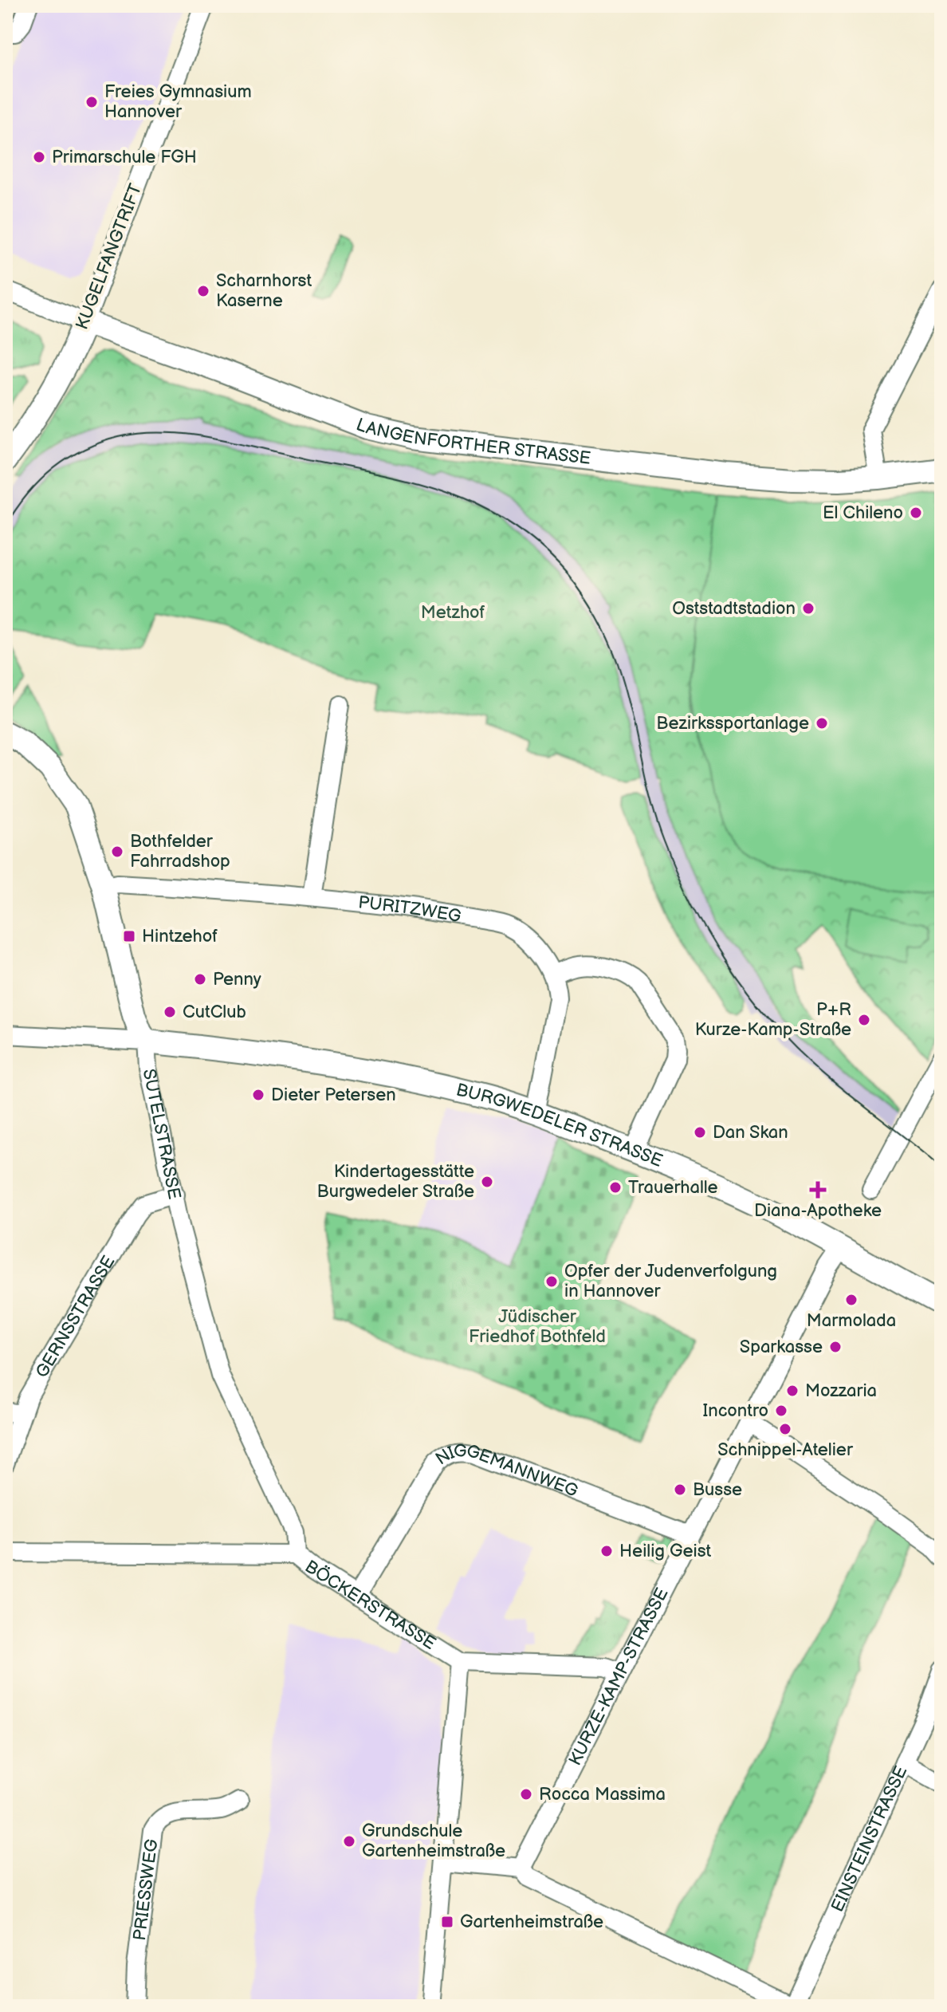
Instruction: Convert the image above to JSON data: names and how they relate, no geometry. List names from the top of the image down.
{
  "streets": {
    "main road": [
      "KUGELFANGTRIFT",
      "LANGENFORTHER STRASSE",
      "BURGWEDELER STRASSE",
      "SUTELSTRASSE"
    ],
    "street": [
      "PURITZWEG",
      "GERNSSTRASSE",
      "NIGGEMANNWEG",
      "BÖCKERSTRASSE",
      "KURZE-KAMP-STRASSE",
      "EINSTEINSTRASSE",
      "PRIESSWEG"
    ]
  },
  "crossings": [
    ["KUGELFANGTRIFT", "LANGENFORTHER STRASSE"],
    ["PURITZWEG", "SUTELSTRASSE"],
    ["BURGWEDELER STRASSE", "SUTELSTRASSE"],
    ["BURGWEDELER STRASSE", "KURZE-KAMP-STRASSE"],
    ["SUTELSTRASSE", "GERNSSTRASSE"],
    ["SUTELSTRASSE", "BÖCKERSTRASSE"],
    ["NIGGEMANNWEG", "BÖCKERSTRASSE"],
    ["NIGGEMANNWEG", "KURZE-KAMP-STRASSE"]
  ],
  "parks": ["Metzhof", "Jüdischer Friedhof Bothfeld"],
  "places": {
    "other": [
      "Freies Gymnasium Hannover",
      "Primarschule FGH",
      "Scharnhorst Kaserne",
      "El Chileno",
      "Oststadtstadion",
      "Bezirkssportanlage",
      "Bothfelder Fahrradshop",
      "Penny",
      "CutClub",
      "P+R Kurze-Kamp-Straße",
      "Dieter Petersen",
      "Dan Skan",
      "Kindertagesstätte Burgwedeler Straße",
      "Trauerhalle",
      "Opfer der Judenverfolgung in Hannover",
      "Marmolada",
      "Sparkasse",
      "Mozzaria",
      "Incontro",
      "Schnippel-Atelier",
      "Busse",
      "Heilig Geist",
      "Rocca Massima",
      "Grundschule Gartenheimstraße"
    ],
    "transit": ["Hintzehof", "Gartenheimstraße"],
    "health": ["Diana-Apotheke"]
  }
}
